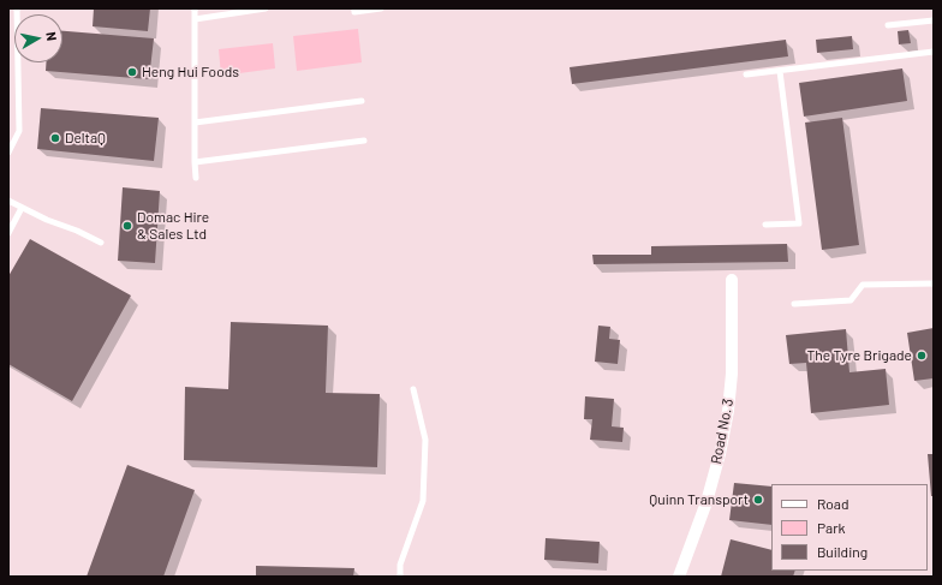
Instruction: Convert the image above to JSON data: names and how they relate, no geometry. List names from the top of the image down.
{
  "streets": {
    "street": ["Road No. 3"]
  },
  "places": [
    "Heng Hui Foods",
    "DeltaQ",
    "Domac Hire & Sales Ltd",
    "The Tyre Brigade",
    "Quinn Transport"
  ],
  "legend": ["Road", "Park", "Building"],
  "north": "right"
}
